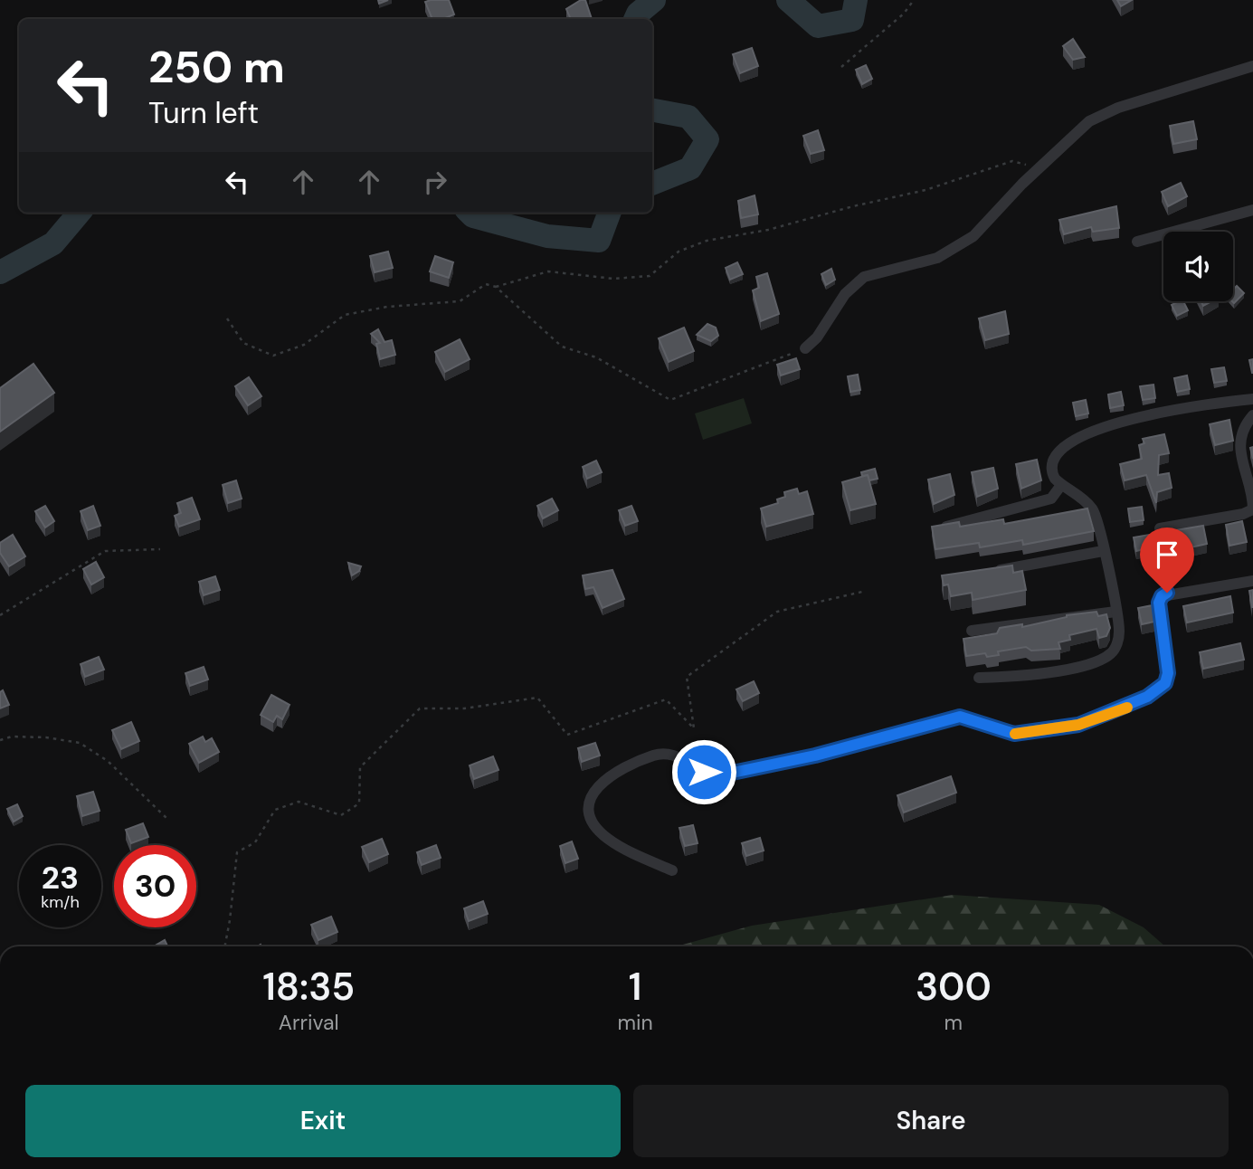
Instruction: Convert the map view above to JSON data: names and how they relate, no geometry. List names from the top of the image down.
{
  "page": {
    "turn": ["250 m", "Turn left"],
    "speed": "23 km/h",
    "limit": "30",
    "eta": [
      "18:35",
      "Arrival",
      "1",
      "min",
      "300",
      "m"
    ],
    "buttons": ["Exit", "Share"]
  }
}
